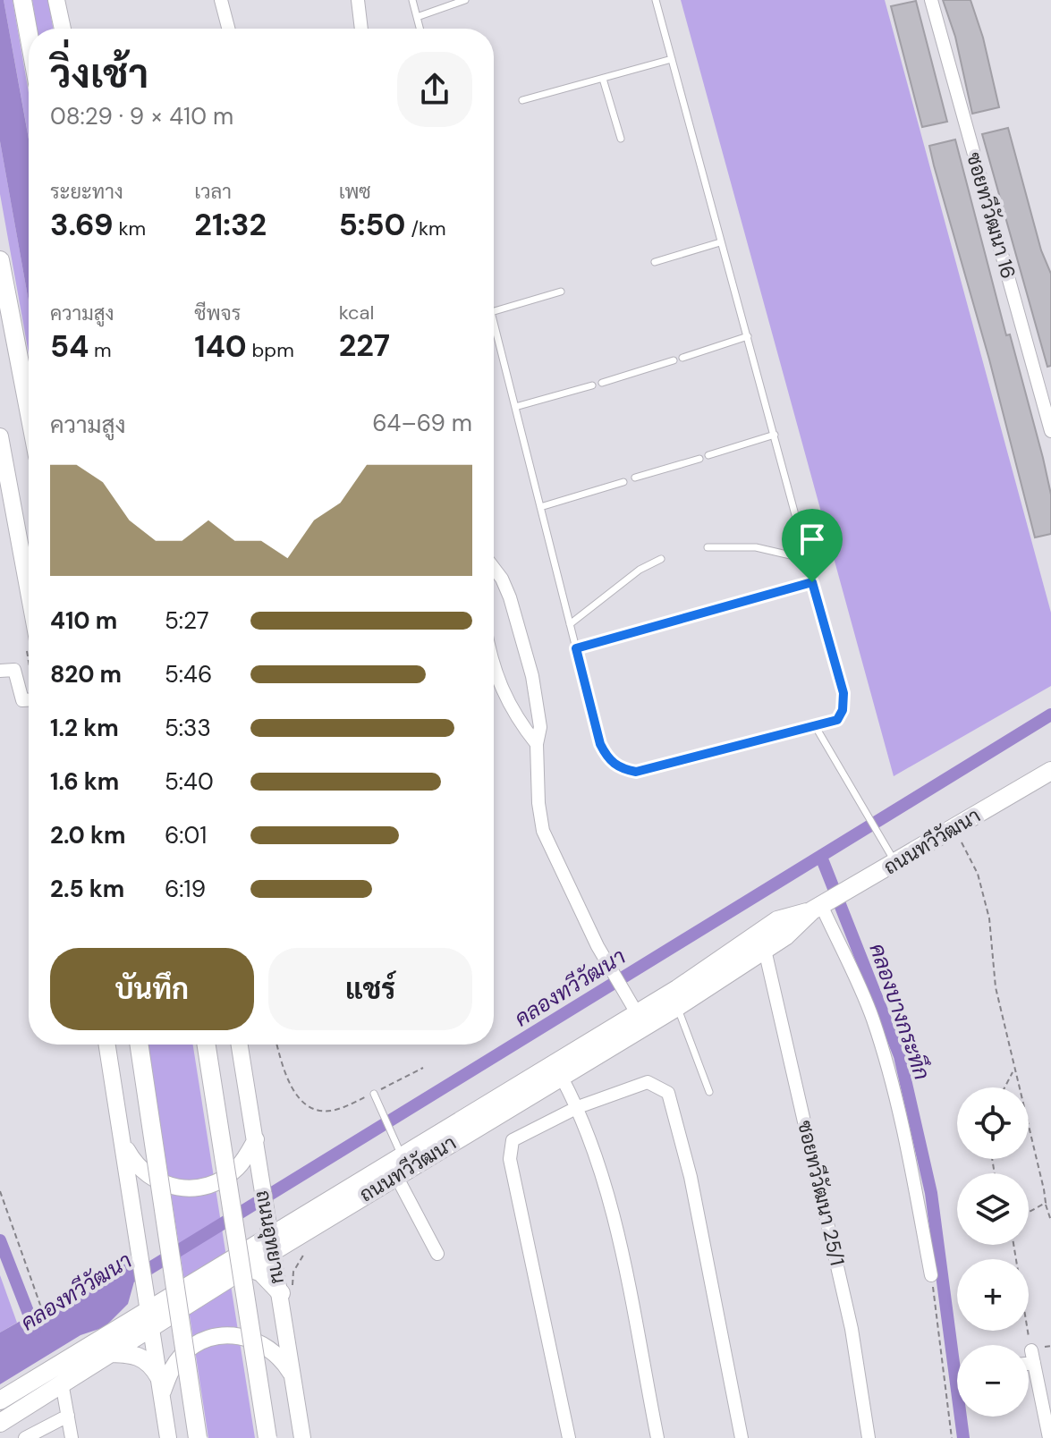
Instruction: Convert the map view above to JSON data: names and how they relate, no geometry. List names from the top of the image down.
{
  "streets": {
    "main road": ["ถนนทวีวัฒนา", "ถนนอุทยาน"],
    "street": ["ซอยทวีวัฒนา 16", "ซอยทวีวัฒนา 25/1"]
  },
  "crossings": [
    ["ถนนทวีวัฒนา", "ซอยทวีวัฒนา 25/1"],
    ["ถนนทวีวัฒนา", "ถนนอุทยาน"]
  ],
  "water": ["คลองทวีวัฒนา", "คลองบางกระทึก"],
  "page": {
    "heading": ["วิ่งเช้า", "08:29 · 9 × 410 m"],
    "stats": [
      ["ระยะทาง", "3.69 km"],
      ["เวลา", "21:32"],
      ["เพซ", "5:50 /km"],
      ["ความสูง", "54 m"],
      ["ชีพจร", "140 bpm"],
      ["kcal", "227"]
    ],
    "chart": ["ความสูง", "64–69 m"],
    "list": [
      {
        "name": "410 m",
        "note": "5:27"
      },
      {
        "name": "820 m",
        "note": "5:46"
      },
      {
        "name": "1.2 km",
        "note": "5:33"
      },
      {
        "name": "1.6 km",
        "note": "5:40"
      },
      {
        "name": "2.0 km",
        "note": "6:01"
      },
      {
        "name": "2.5 km",
        "note": "6:19"
      }
    ],
    "buttons": ["บันทึก", "แชร์"],
    "map_buttons": ["+", "−"]
  }
}
